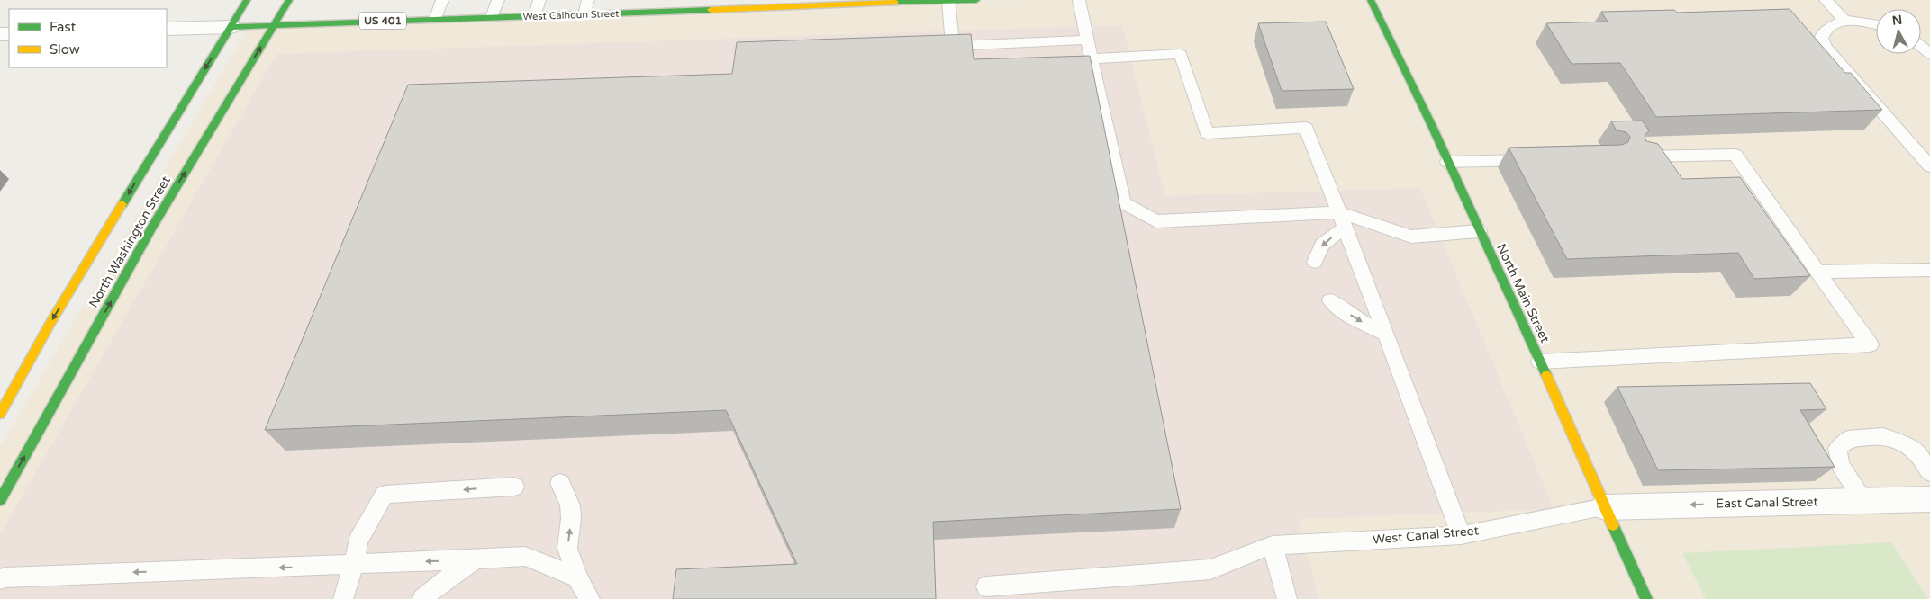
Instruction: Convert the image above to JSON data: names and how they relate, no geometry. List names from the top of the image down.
{
  "streets": {
    "main road": [
      "West Calhoun Street",
      "US 401",
      "North Washington Street",
      "North Main Street"
    ],
    "street": ["East Canal Street"],
    "lane": ["West Canal Street"]
  },
  "crossings": [
    ["West Calhoun Street", "North Washington Street"],
    ["North Main Street", "East Canal Street"],
    ["North Main Street", "West Canal Street"],
    ["East Canal Street", "West Canal Street"]
  ],
  "one_way": ["East Canal Street"],
  "legend": ["Fast", "Slow"],
  "north": "top"
}
